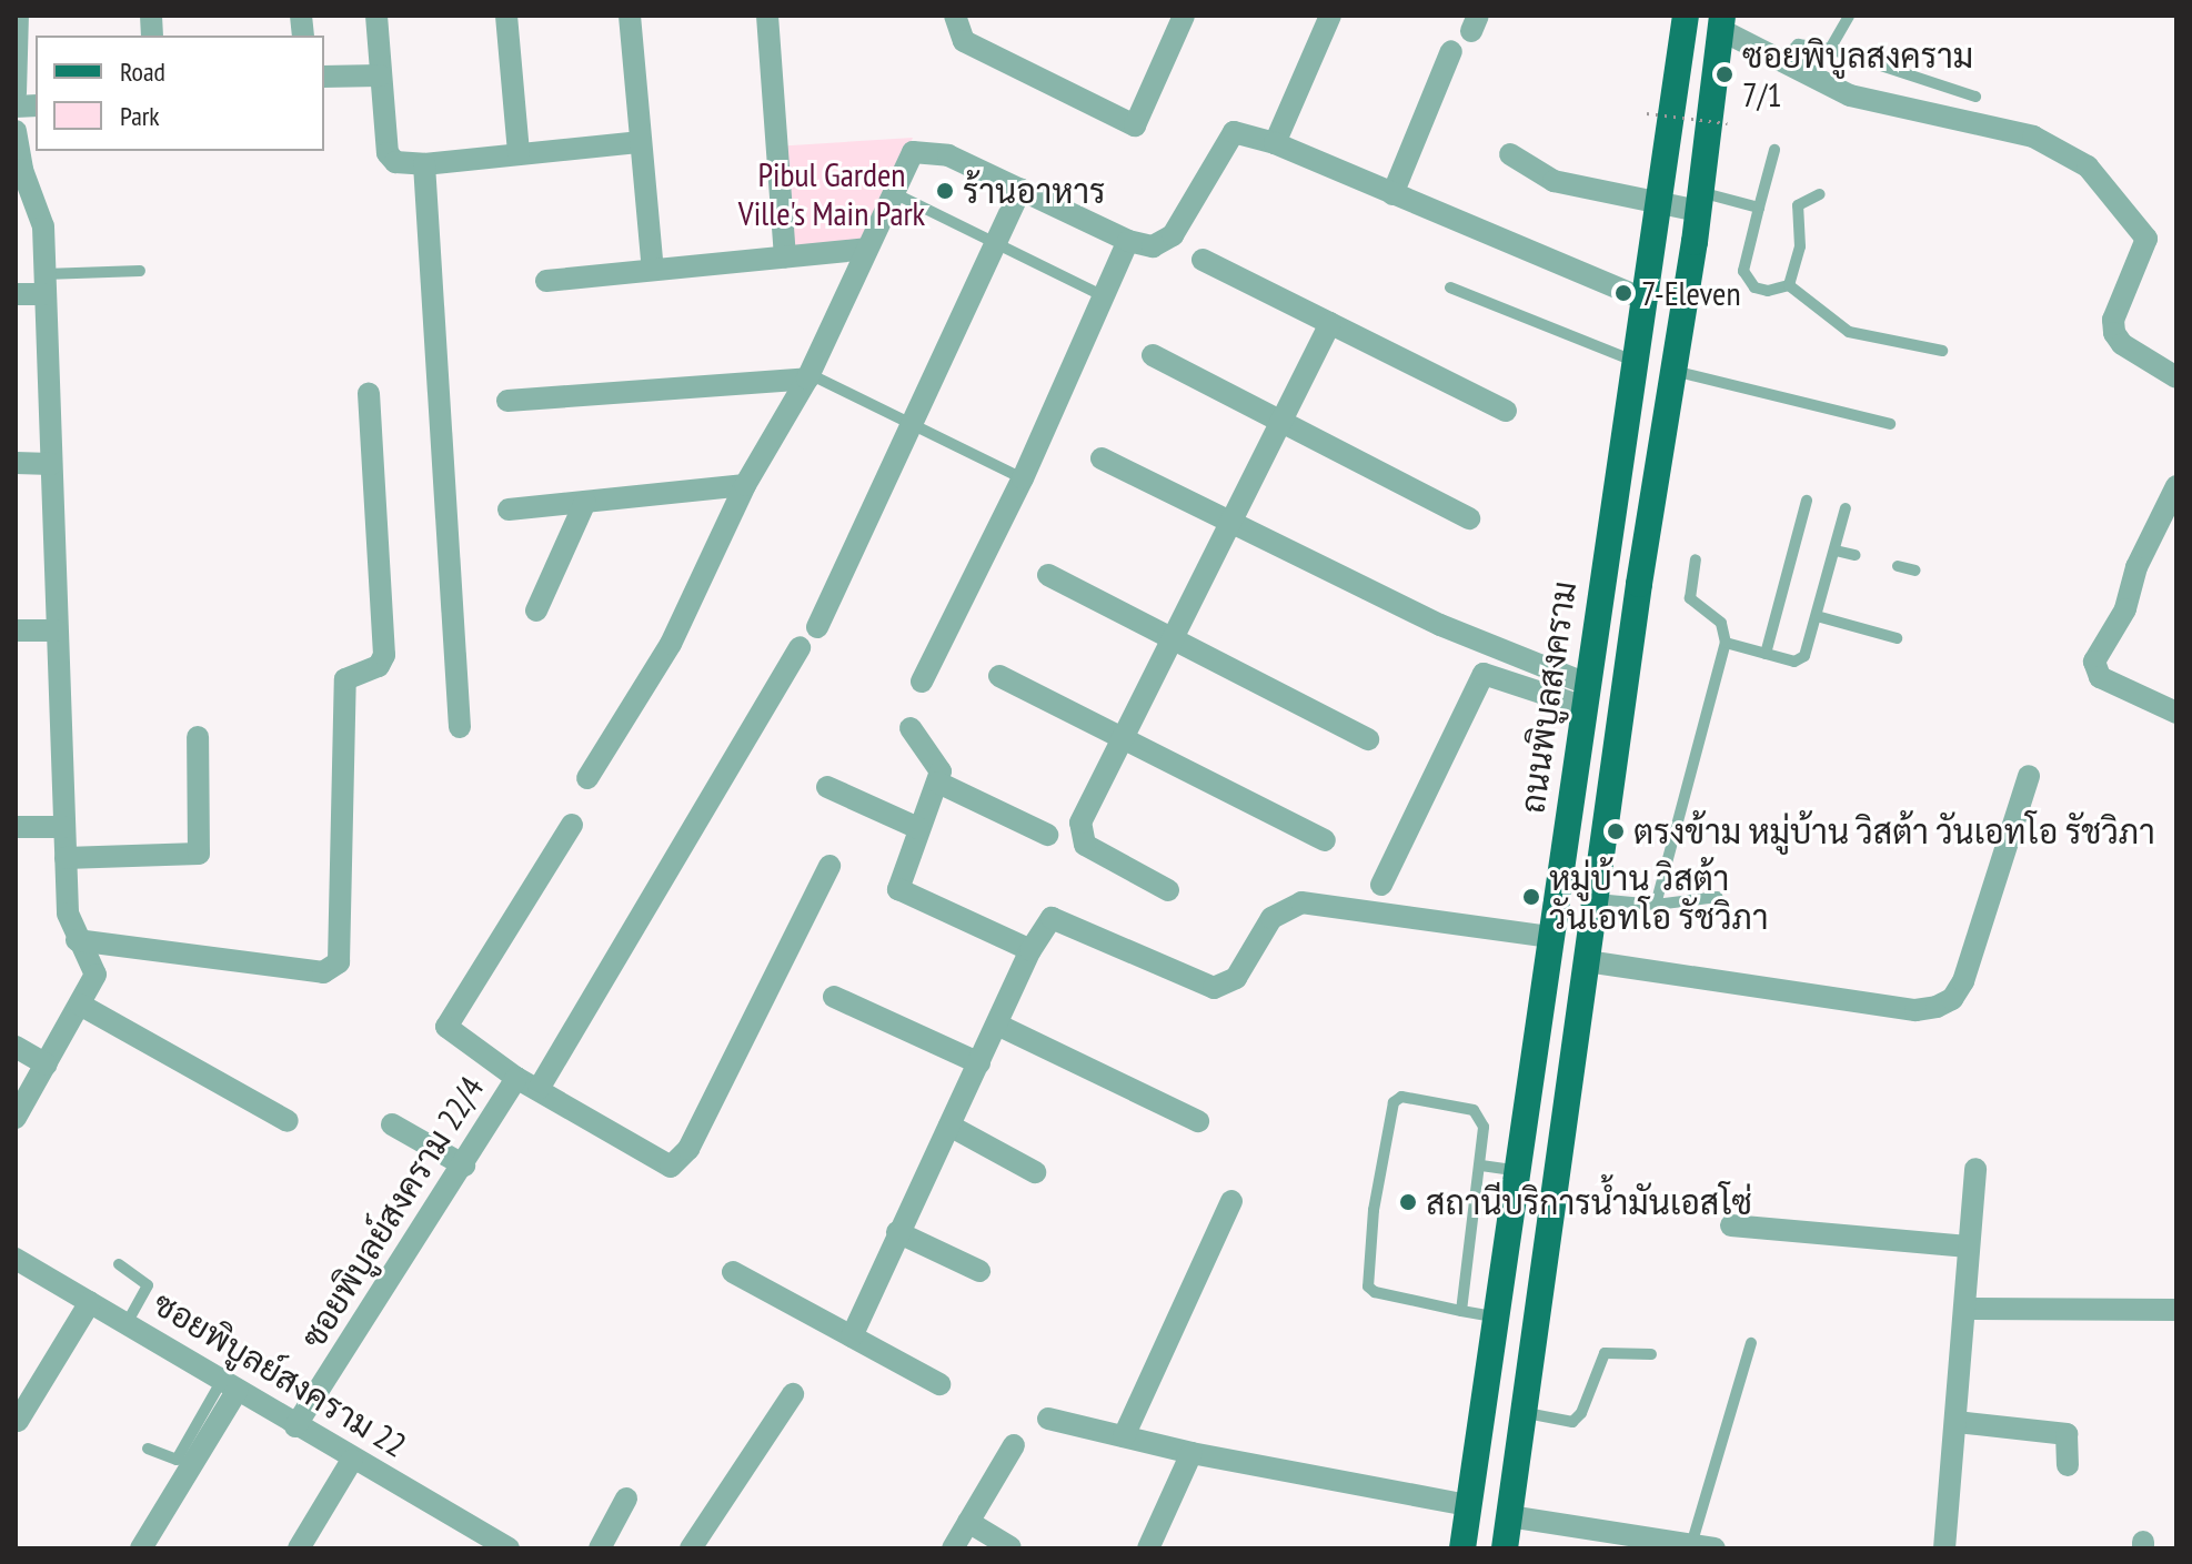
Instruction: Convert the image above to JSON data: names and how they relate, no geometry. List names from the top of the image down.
{
  "streets": {
    "main road": ["ถนนพิบูลสงคราม"],
    "street": ["ซอยพิบูลย์สงคราม 22/4", "ซอยพิบูลย์สงคราม 22"]
  },
  "crossings": [
    ["ซอยพิบูลย์สงคราม 22/4", "ซอยพิบูลย์สงคราม 22"]
  ],
  "parks": ["Pibul Garden Ville's Main Park"],
  "places": [
    "ซอยพิบูลสงคราม 7/1",
    "ร้านอาหาร",
    "7-Eleven",
    "ตรงข้าม หมู่บ้าน วิสต้า วันเอทโอ รัชวิภา",
    "หมู่บ้าน วิสต้า วันเอทโอ รัชวิภา",
    "สถานีบริการน้ำมันเอสโซ่"
  ],
  "legend": ["Road", "Park"]
}
